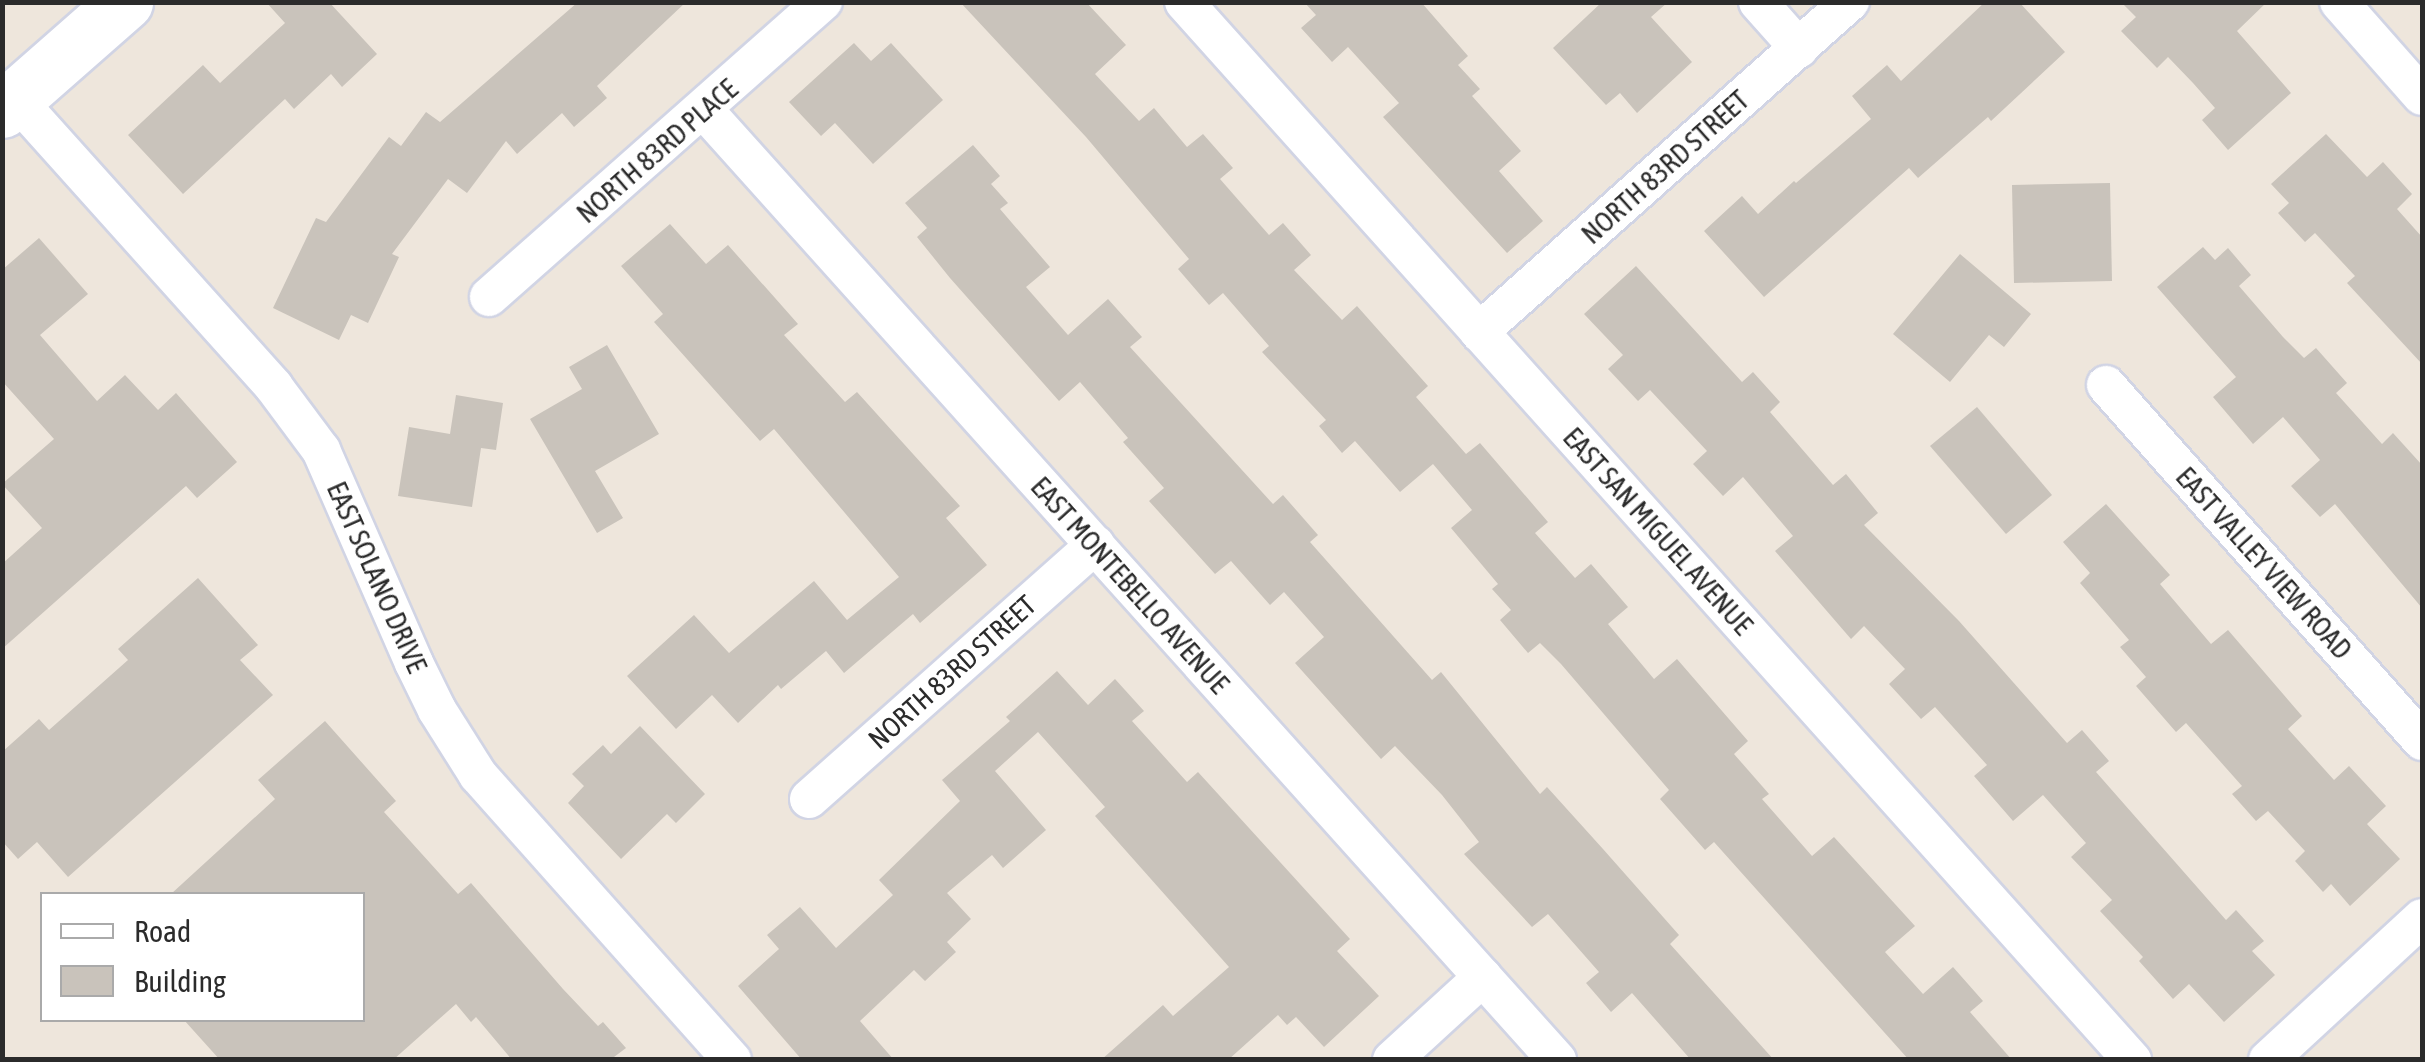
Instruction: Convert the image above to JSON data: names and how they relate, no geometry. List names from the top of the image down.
{
  "streets": {
    "street": [
      "NORTH 83RD PLACE",
      "NORTH 83RD STREET",
      "EAST SAN MIGUEL AVENUE",
      "EAST VALLEY VIEW ROAD",
      "EAST SOLANO DRIVE",
      "EAST MONTEBELLO AVENUE"
    ]
  },
  "crossings": [
    ["NORTH 83RD PLACE", "EAST MONTEBELLO AVENUE"],
    ["NORTH 83RD STREET", "EAST SAN MIGUEL AVENUE"],
    ["NORTH 83RD STREET", "EAST MONTEBELLO AVENUE"]
  ],
  "legend": ["Road", "Building"]
}
